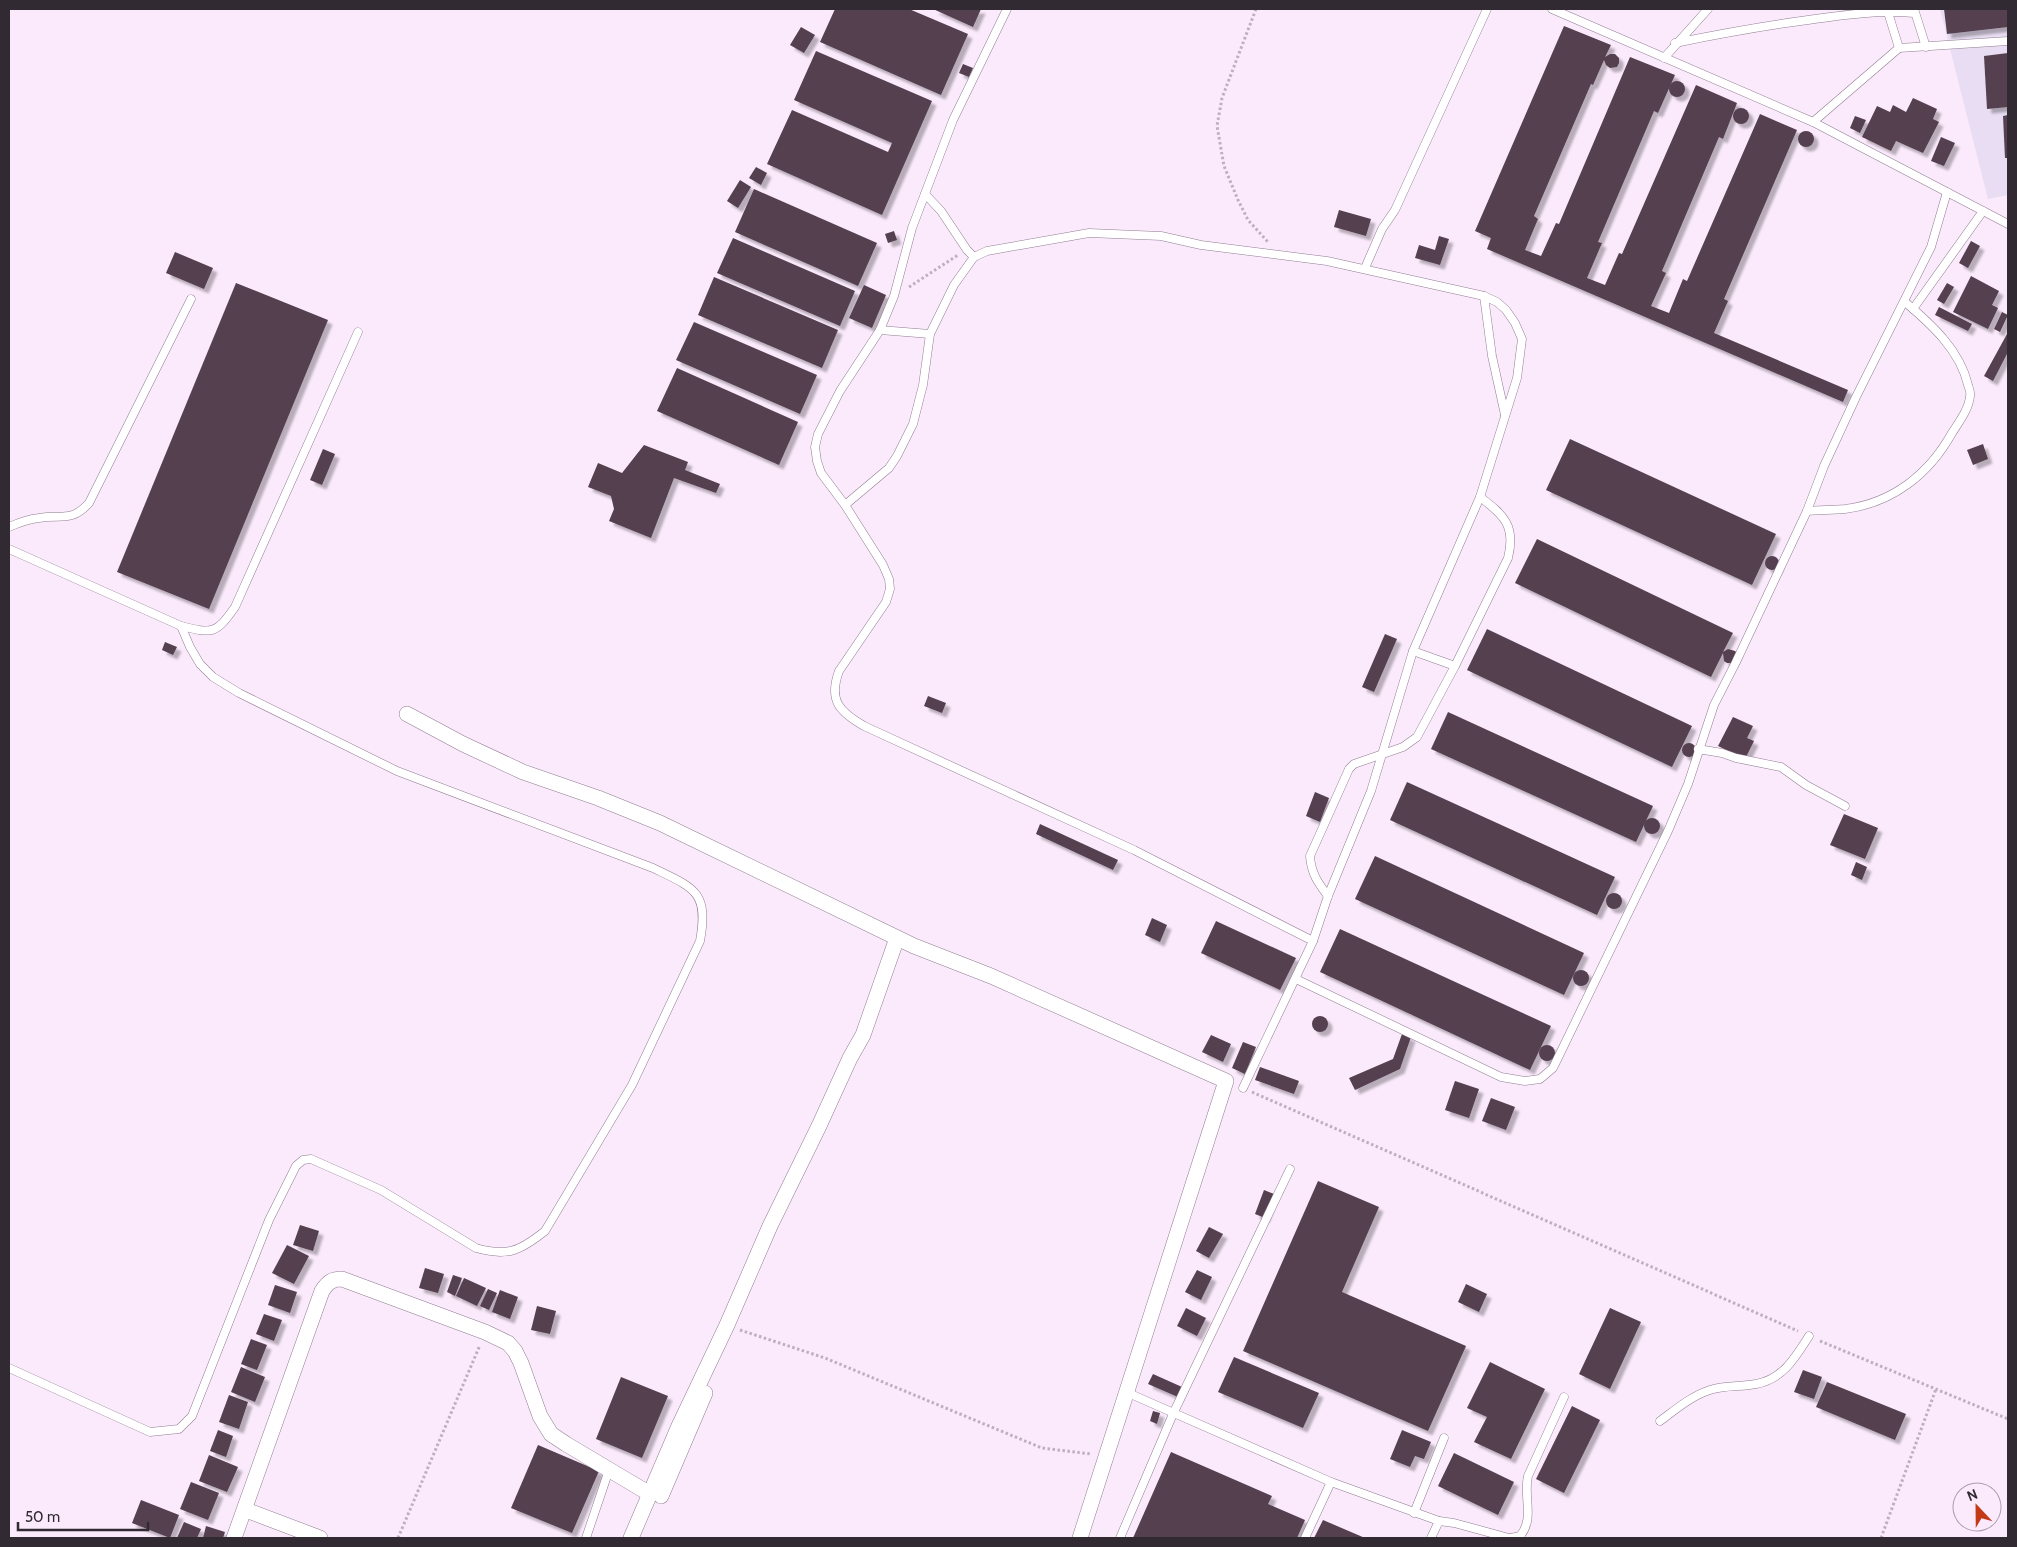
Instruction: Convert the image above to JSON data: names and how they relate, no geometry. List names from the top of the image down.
{
  "scale_bar": "50 m",
  "north": "top"
}
